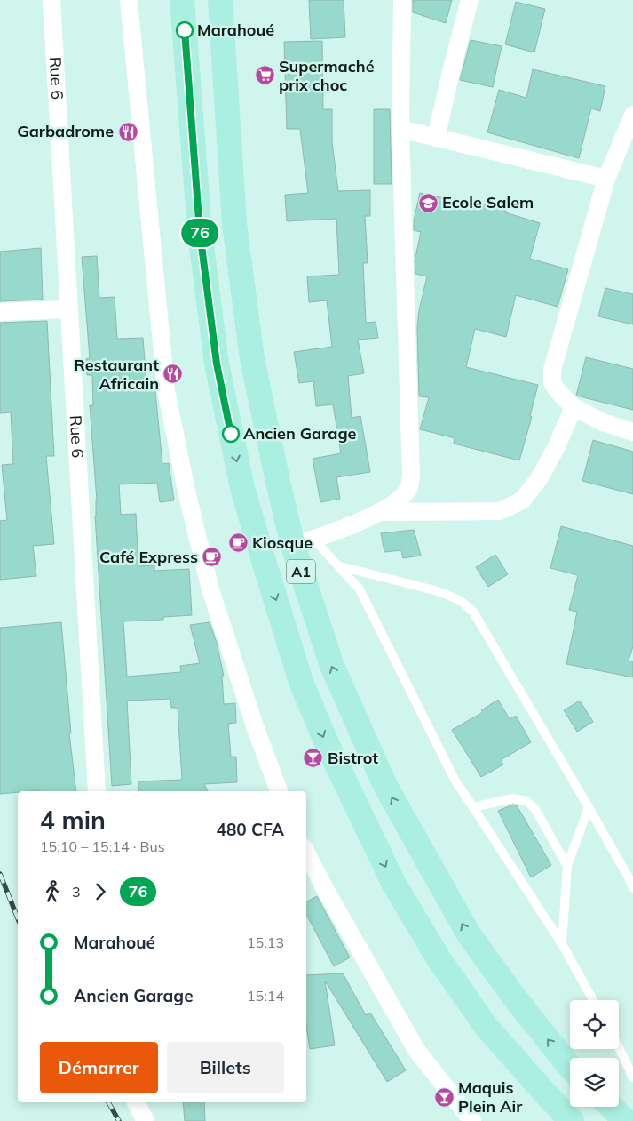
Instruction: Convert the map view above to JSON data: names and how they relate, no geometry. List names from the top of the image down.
{
  "streets": {
    "main road": ["A1"],
    "street": ["Rue 6"]
  },
  "places": {
    "other": ["Marahoué", "Ancien Garage"],
    "supermarket": ["Supermaché prix choc"],
    "restaurant": ["Garbadrome", "Restaurant Africain"],
    "school or university": ["Ecole Salem"],
    "cafe": ["Kiosque", "Café Express"],
    "bar": ["Bistrot", "Maquis Plein Air"]
  },
  "lines": ["bus line 76"],
  "page": {
    "on_map": "76",
    "heading": ["4 min", "15:10 – 15:14 · Bus", "480 CFA"],
    "legs": ["3", "76"],
    "list": [
      {
        "name": "Marahoué",
        "value": "15:13"
      },
      {
        "name": "Ancien Garage",
        "value": "15:14"
      }
    ],
    "buttons": ["Démarrer", "Billets"]
  }
}
